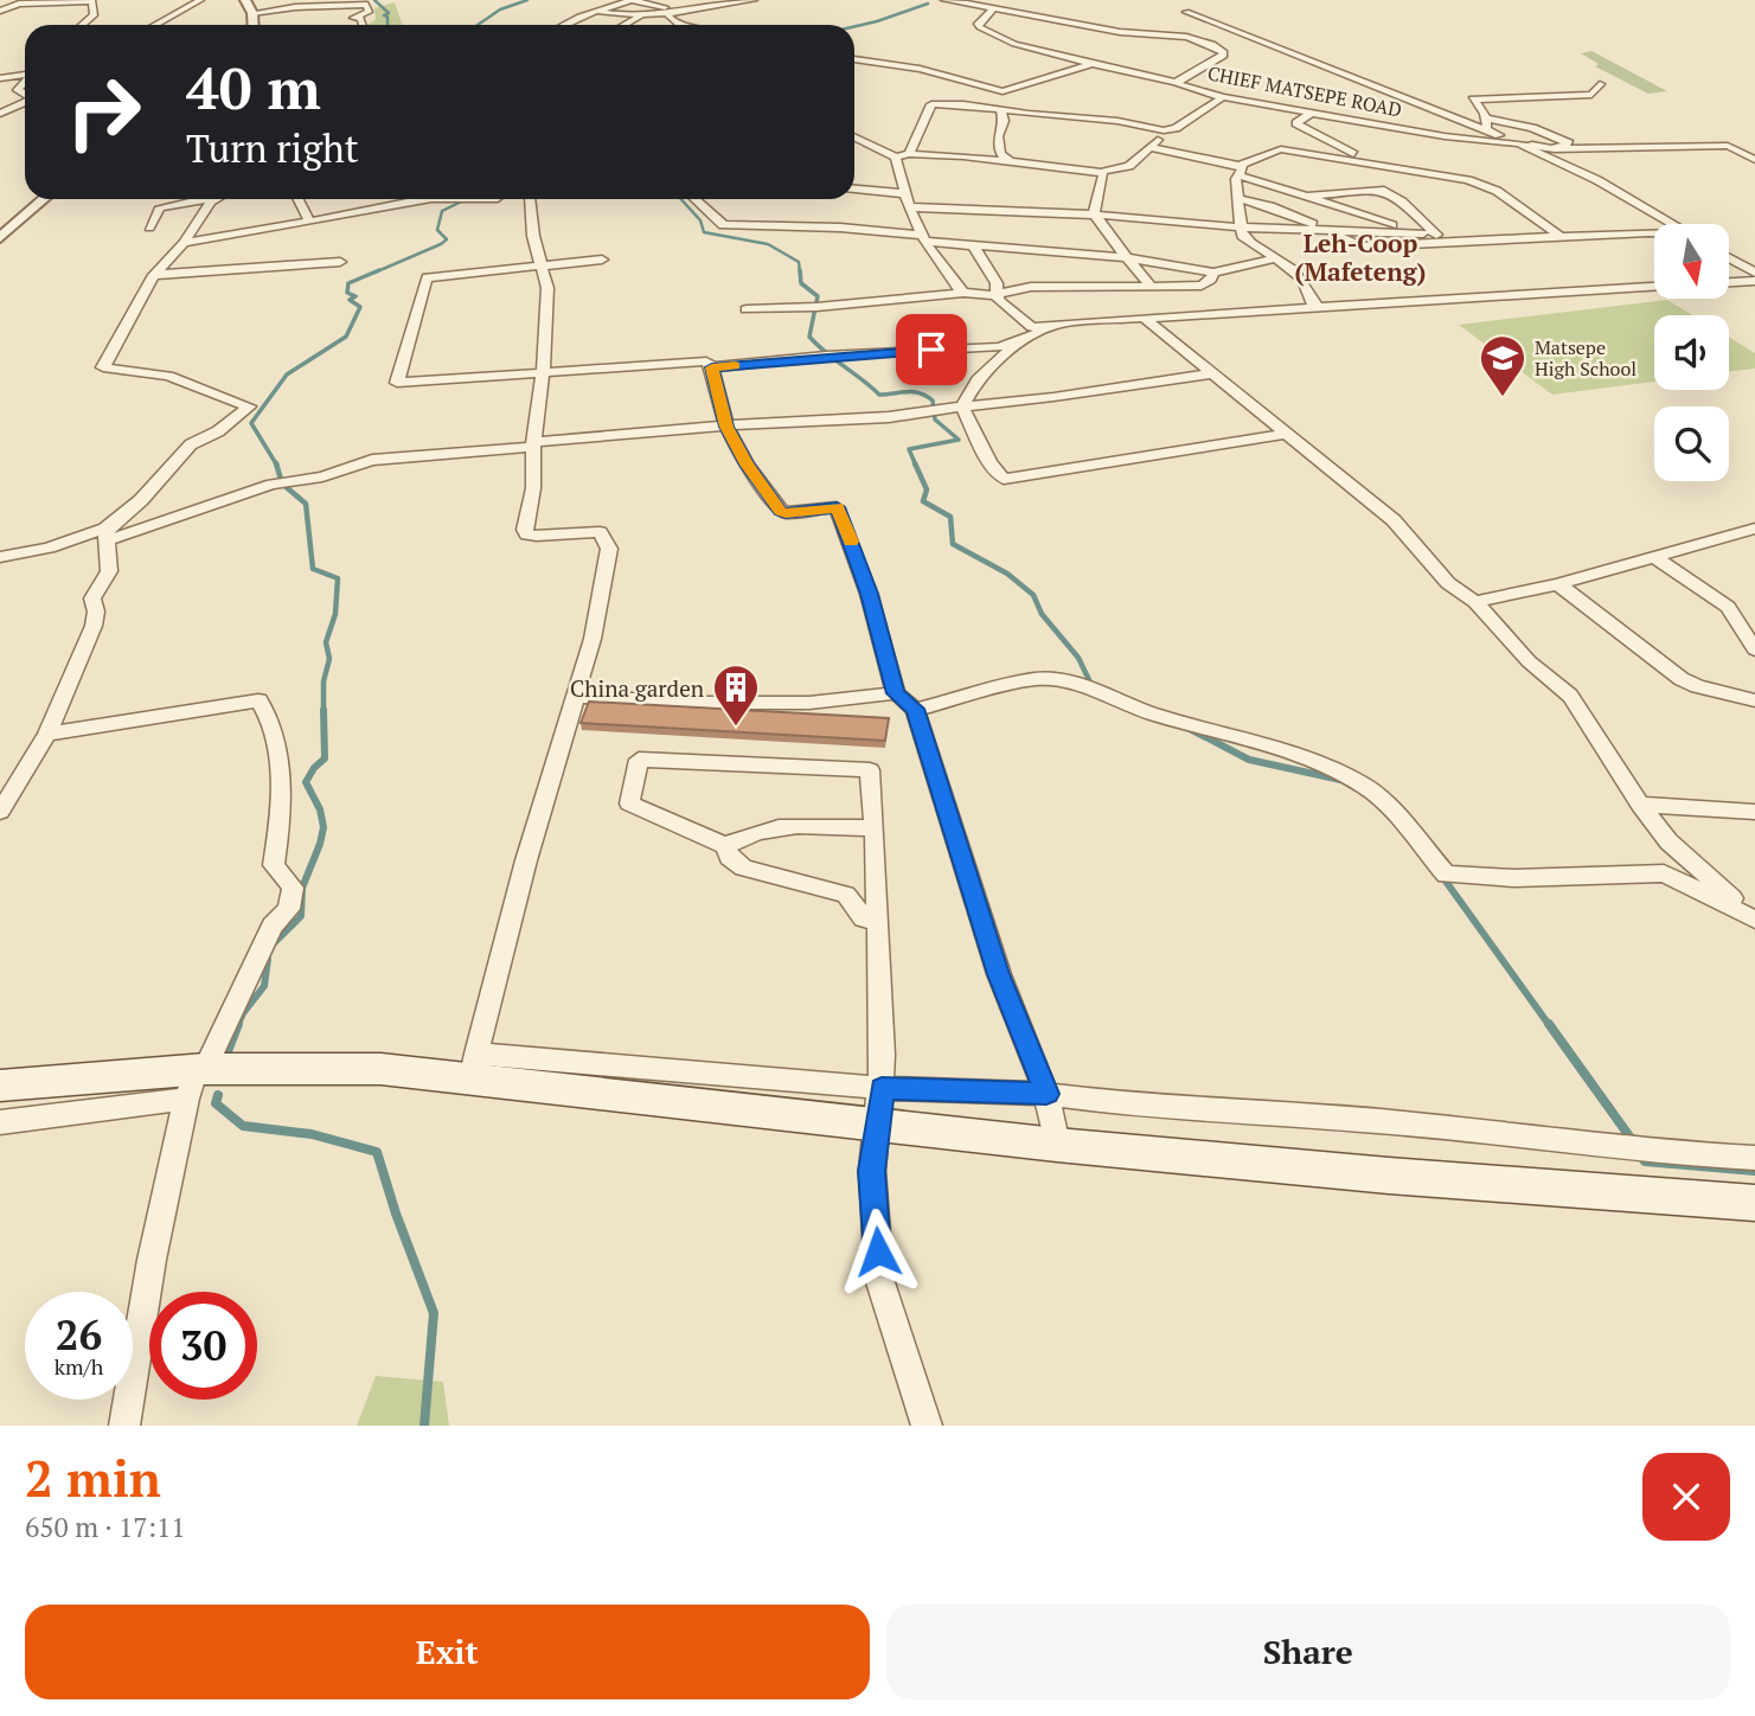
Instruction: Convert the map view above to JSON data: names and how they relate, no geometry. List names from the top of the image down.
{
  "streets": {
    "street": ["CHIEF MATSEPE ROAD"]
  },
  "districts": ["Leh-Coop (Mafeteng)"],
  "places": {
    "school or university": ["Matsepe High School"],
    "building": ["China garden"]
  },
  "north": "bottom",
  "page": {
    "turn": ["40 m", "Turn right"],
    "speed": "26 km/h",
    "limit": "30",
    "heading": ["2 min", "650 m · 17:11"],
    "buttons": ["Exit", "Share"]
  }
}
